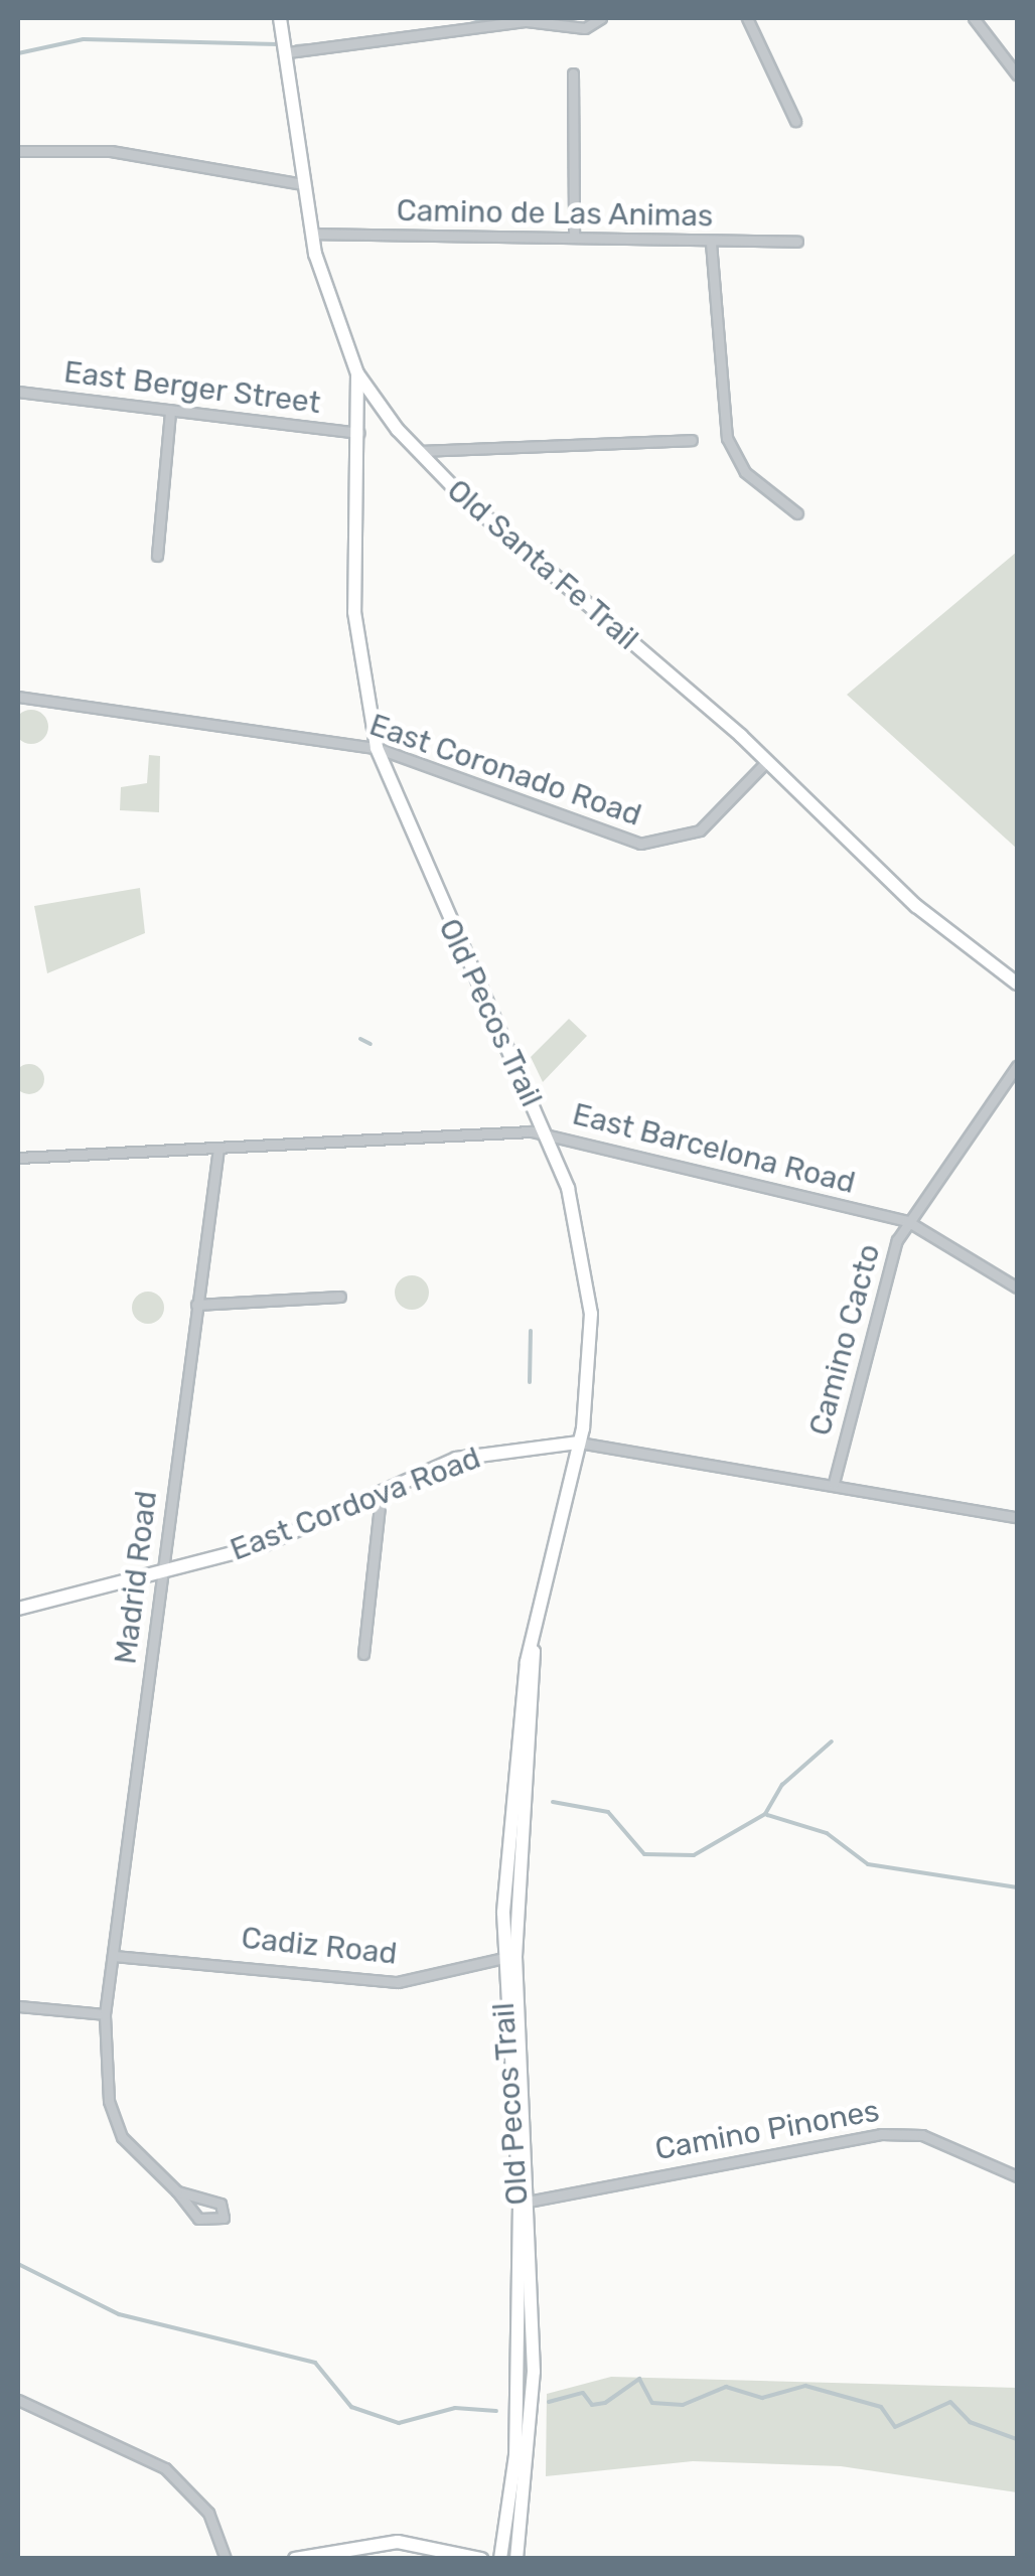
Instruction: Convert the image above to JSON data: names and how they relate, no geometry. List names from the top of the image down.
{
  "streets": {
    "main road": ["Old Santa Fe Trail", "Old Pecos Trail", "East Cordova Road"],
    "street": [
      "Camino de Las Animas",
      "East Berger Street",
      "East Coronado Road",
      "East Barcelona Road",
      "Camino Cacto",
      "Madrid Road",
      "Cadiz Road",
      "Camino Pinones"
    ]
  },
  "crossings": [
    ["Camino de Las Animas", "Old Santa Fe Trail"],
    ["East Berger Street", "Old Pecos Trail"],
    ["Old Santa Fe Trail", "East Coronado Road"],
    ["Old Santa Fe Trail", "Old Pecos Trail"],
    ["East Coronado Road", "Old Pecos Trail"],
    ["Old Pecos Trail", "East Barcelona Road"],
    ["Old Pecos Trail", "East Cordova Road"],
    ["Old Pecos Trail", "Cadiz Road"],
    ["Old Pecos Trail", "Camino Pinones"],
    ["East Barcelona Road", "Camino Cacto"],
    ["East Barcelona Road", "Madrid Road"],
    ["East Cordova Road", "Madrid Road"],
    ["Madrid Road", "Cadiz Road"]
  ]
}
